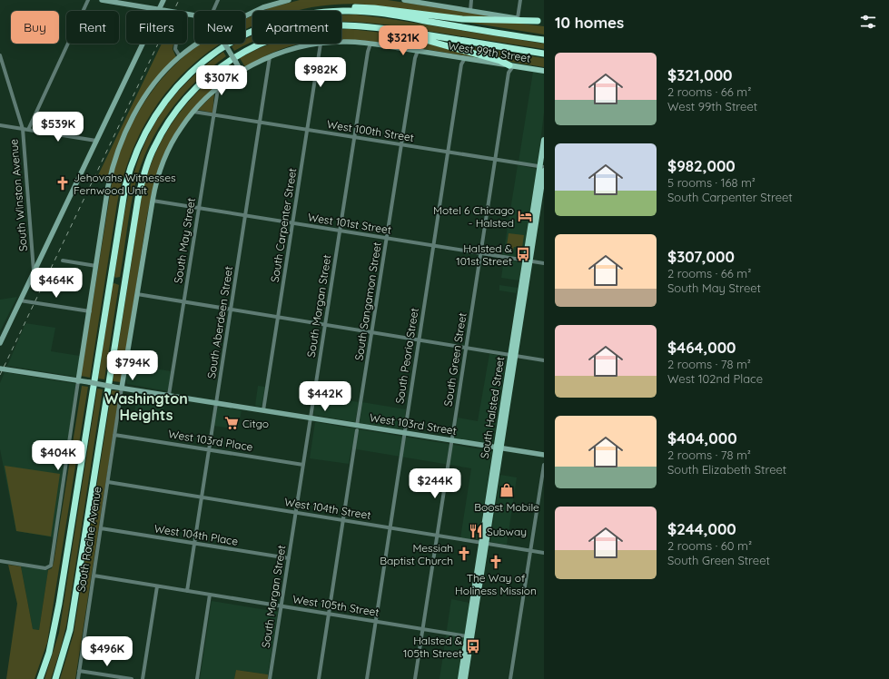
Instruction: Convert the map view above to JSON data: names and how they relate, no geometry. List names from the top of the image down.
{
  "streets": {
    "main road": ["West 99th Street", "South Halsted Street"],
    "street": [
      "West 100th Street",
      "South Winston Avenue",
      "West 101st Street",
      "South Carpenter Street",
      "South May Street",
      "South Sangamon Street",
      "South Morgan Street",
      "South Aberdeen Street",
      "South Peoria Street",
      "South Green Street",
      "West 103rd Street",
      "West 103rd Place",
      "West 104th Street",
      "West 104th Place",
      "South Racine Avenue",
      "West 105th Street"
    ]
  },
  "crossings": [
    ["West 99th Street", "West 100th Street"],
    ["West 99th Street", "South Carpenter Street"],
    ["West 99th Street", "South May Street"],
    ["West 99th Street", "South Sangamon Street"],
    ["West 99th Street", "South Morgan Street"],
    ["West 99th Street", "South Aberdeen Street"],
    ["West 99th Street", "South Peoria Street"],
    ["West 99th Street", "South Green Street"],
    ["West 99th Street", "South Racine Avenue"],
    ["West 100th Street", "South Carpenter Street"],
    ["West 100th Street", "South May Street"],
    ["West 100th Street", "South Sangamon Street"],
    ["West 100th Street", "South Morgan Street"],
    ["West 100th Street", "South Aberdeen Street"],
    ["West 100th Street", "South Peoria Street"],
    ["West 100th Street", "South Green Street"],
    ["West 100th Street", "South Halsted Street"],
    ["West 100th Street", "South Racine Avenue"],
    ["West 101st Street", "South Carpenter Street"],
    ["West 101st Street", "South May Street"],
    ["West 101st Street", "South Sangamon Street"],
    ["West 101st Street", "South Morgan Street"],
    ["West 101st Street", "South Aberdeen Street"],
    ["West 101st Street", "South Peoria Street"],
    ["West 101st Street", "South Green Street"],
    ["West 101st Street", "South Halsted Street"],
    ["West 101st Street", "South Racine Avenue"],
    ["South Carpenter Street", "West 103rd Street"],
    ["South May Street", "West 103rd Street"],
    ["South Sangamon Street", "West 103rd Street"],
    ["South Sangamon Street", "West 104th Street"],
    ["South Sangamon Street", "West 105th Street"],
    ["South Morgan Street", "West 103rd Street"],
    ["South Morgan Street", "West 103rd Place"],
    ["South Morgan Street", "West 104th Street"],
    ["South Morgan Street", "West 104th Place"],
    ["South Morgan Street", "West 105th Street"],
    ["South Aberdeen Street", "West 103rd Street"],
    ["South Aberdeen Street", "West 103rd Place"],
    ["South Aberdeen Street", "West 104th Street"],
    ["South Aberdeen Street", "West 104th Place"],
    ["South Aberdeen Street", "West 105th Street"],
    ["South Peoria Street", "West 103rd Street"],
    ["South Peoria Street", "West 104th Street"],
    ["South Peoria Street", "West 105th Street"],
    ["South Green Street", "West 103rd Street"],
    ["South Green Street", "West 104th Street"],
    ["South Green Street", "West 105th Street"],
    ["South Halsted Street", "West 103rd Street"],
    ["South Halsted Street", "West 104th Street"],
    ["South Halsted Street", "West 105th Street"],
    ["West 103rd Street", "South Racine Avenue"],
    ["West 103rd Place", "South Racine Avenue"],
    ["West 104th Street", "South Racine Avenue"],
    ["West 104th Place", "South Racine Avenue"],
    ["South Racine Avenue", "West 105th Street"]
  ],
  "districts": ["Washington Heights"],
  "places": {
    "church": ["Jehovahs Witnesses Fernwood Unit", "Messiah Baptist Church", "The Way of Holiness Mission"],
    "hotel": ["Motel 6 Chicago - Halsted"],
    "bus stop": ["Halsted & 101st Street", "Halsted & 105th Street"],
    "supermarket": ["Citgo"],
    "shop": ["Boost Mobile"],
    "restaurant": ["Subway"]
  },
  "page": {
    "heading": "10 homes",
    "chip": [
      "Buy",
      "Rent",
      "Filters",
      "New",
      "Apartment"
    ],
    "price": [
      "$321K",
      "$982K",
      "$307K",
      "$539K",
      "$464K",
      "$794K",
      "$442K",
      "$404K",
      "$244K",
      "$496K"
    ],
    "list": [
      {
        "name": "$321,000",
        "note": "2 rooms · 66 m² · West 99th Street"
      },
      {
        "name": "$982,000",
        "note": "5 rooms · 168 m² · South Carpenter Street"
      },
      {
        "name": "$307,000",
        "note": "2 rooms · 66 m² · South May Street"
      },
      {
        "name": "$464,000",
        "note": "2 rooms · 78 m² · West 102nd Place"
      },
      {
        "name": "$404,000",
        "note": "2 rooms · 78 m² · South Elizabeth Street"
      },
      {
        "name": "$244,000",
        "note": "2 rooms · 60 m² · South Green Street"
      }
    ]
  }
}
